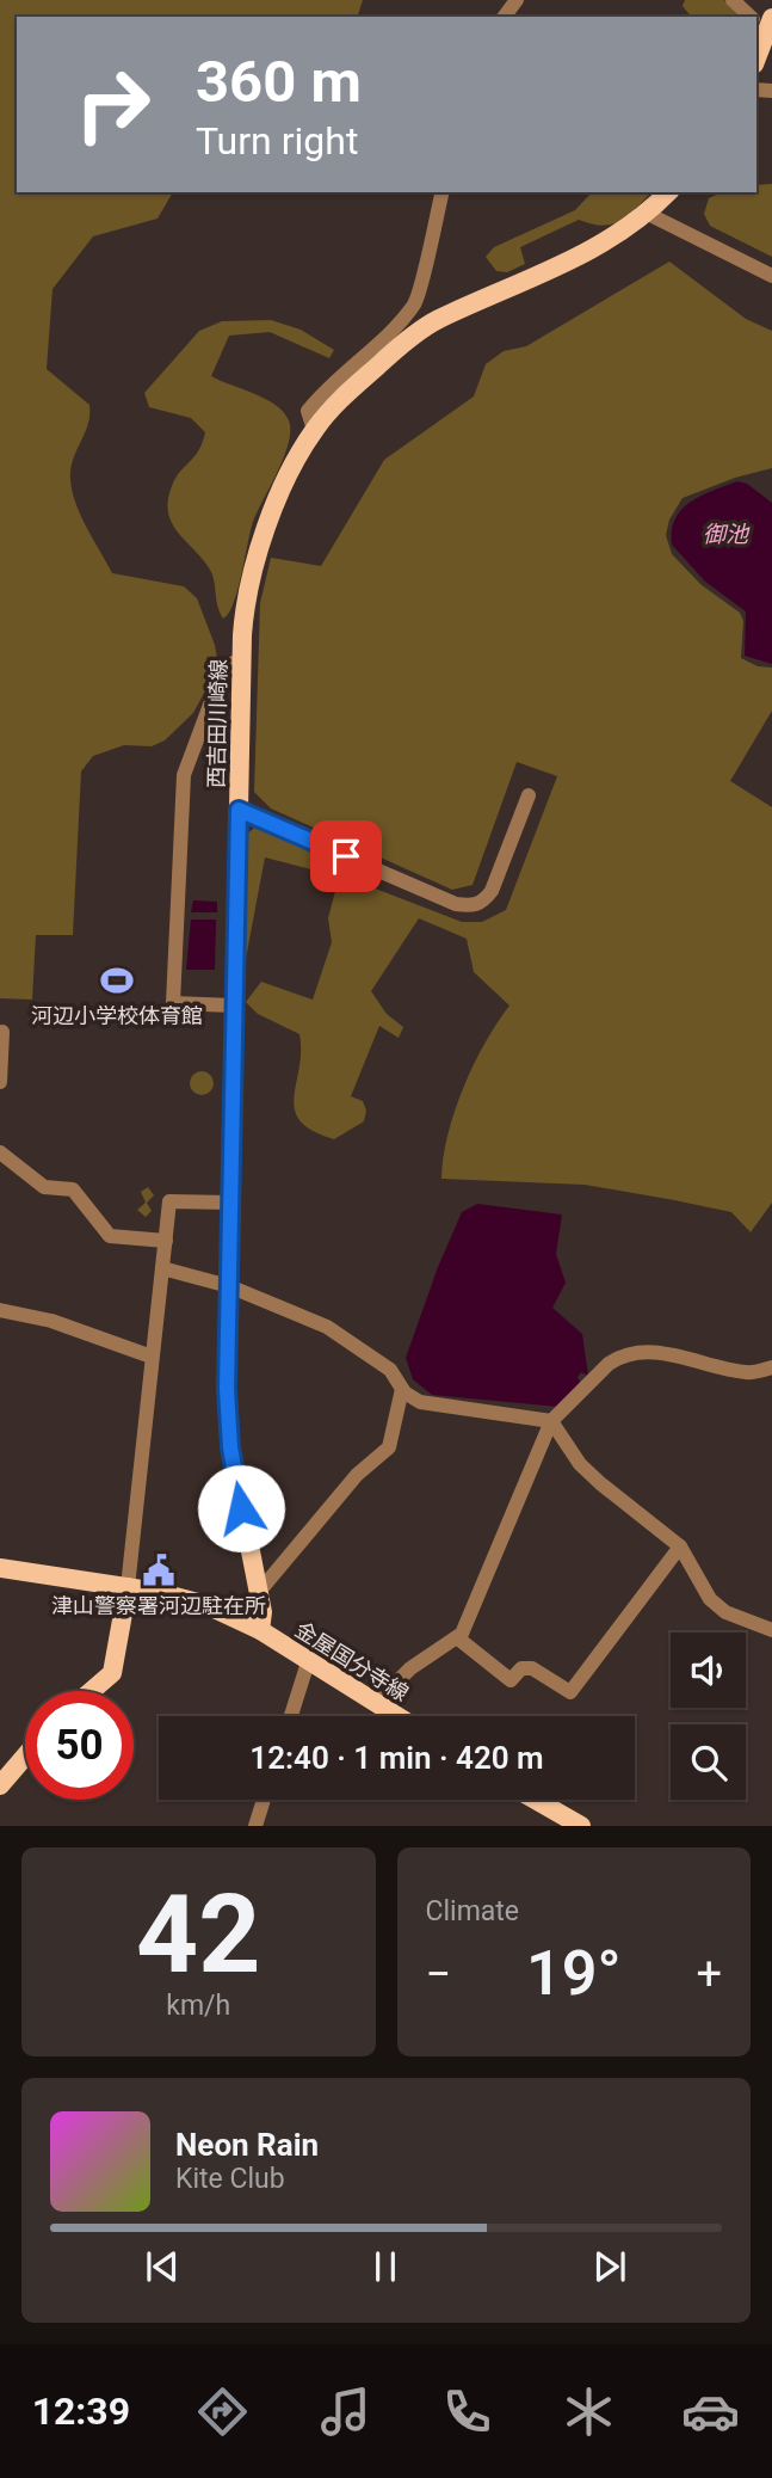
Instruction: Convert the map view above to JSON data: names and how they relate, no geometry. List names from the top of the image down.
{
  "streets": {
    "main road": ["西吉田川崎線", "金屋国分寺線"]
  },
  "crossings": [
    ["西吉田川崎線", "金屋国分寺線"]
  ],
  "water": ["御池"],
  "places": {
    "sports": ["河辺小学校体育館"],
    "public building": ["津山警察署河辺駐在所"]
  },
  "page": {
    "turn": ["360 m", "Turn right"],
    "limit": "50",
    "trip": "12:40 · 1 min · 420 m",
    "tile": [
      ["42", "km/h"],
      "Climate"
    ],
    "heat": ["−", "19°", "+"],
    "song": ["Neon Rain", "Kite Club"],
    "tabs": "12:39"
  }
}
